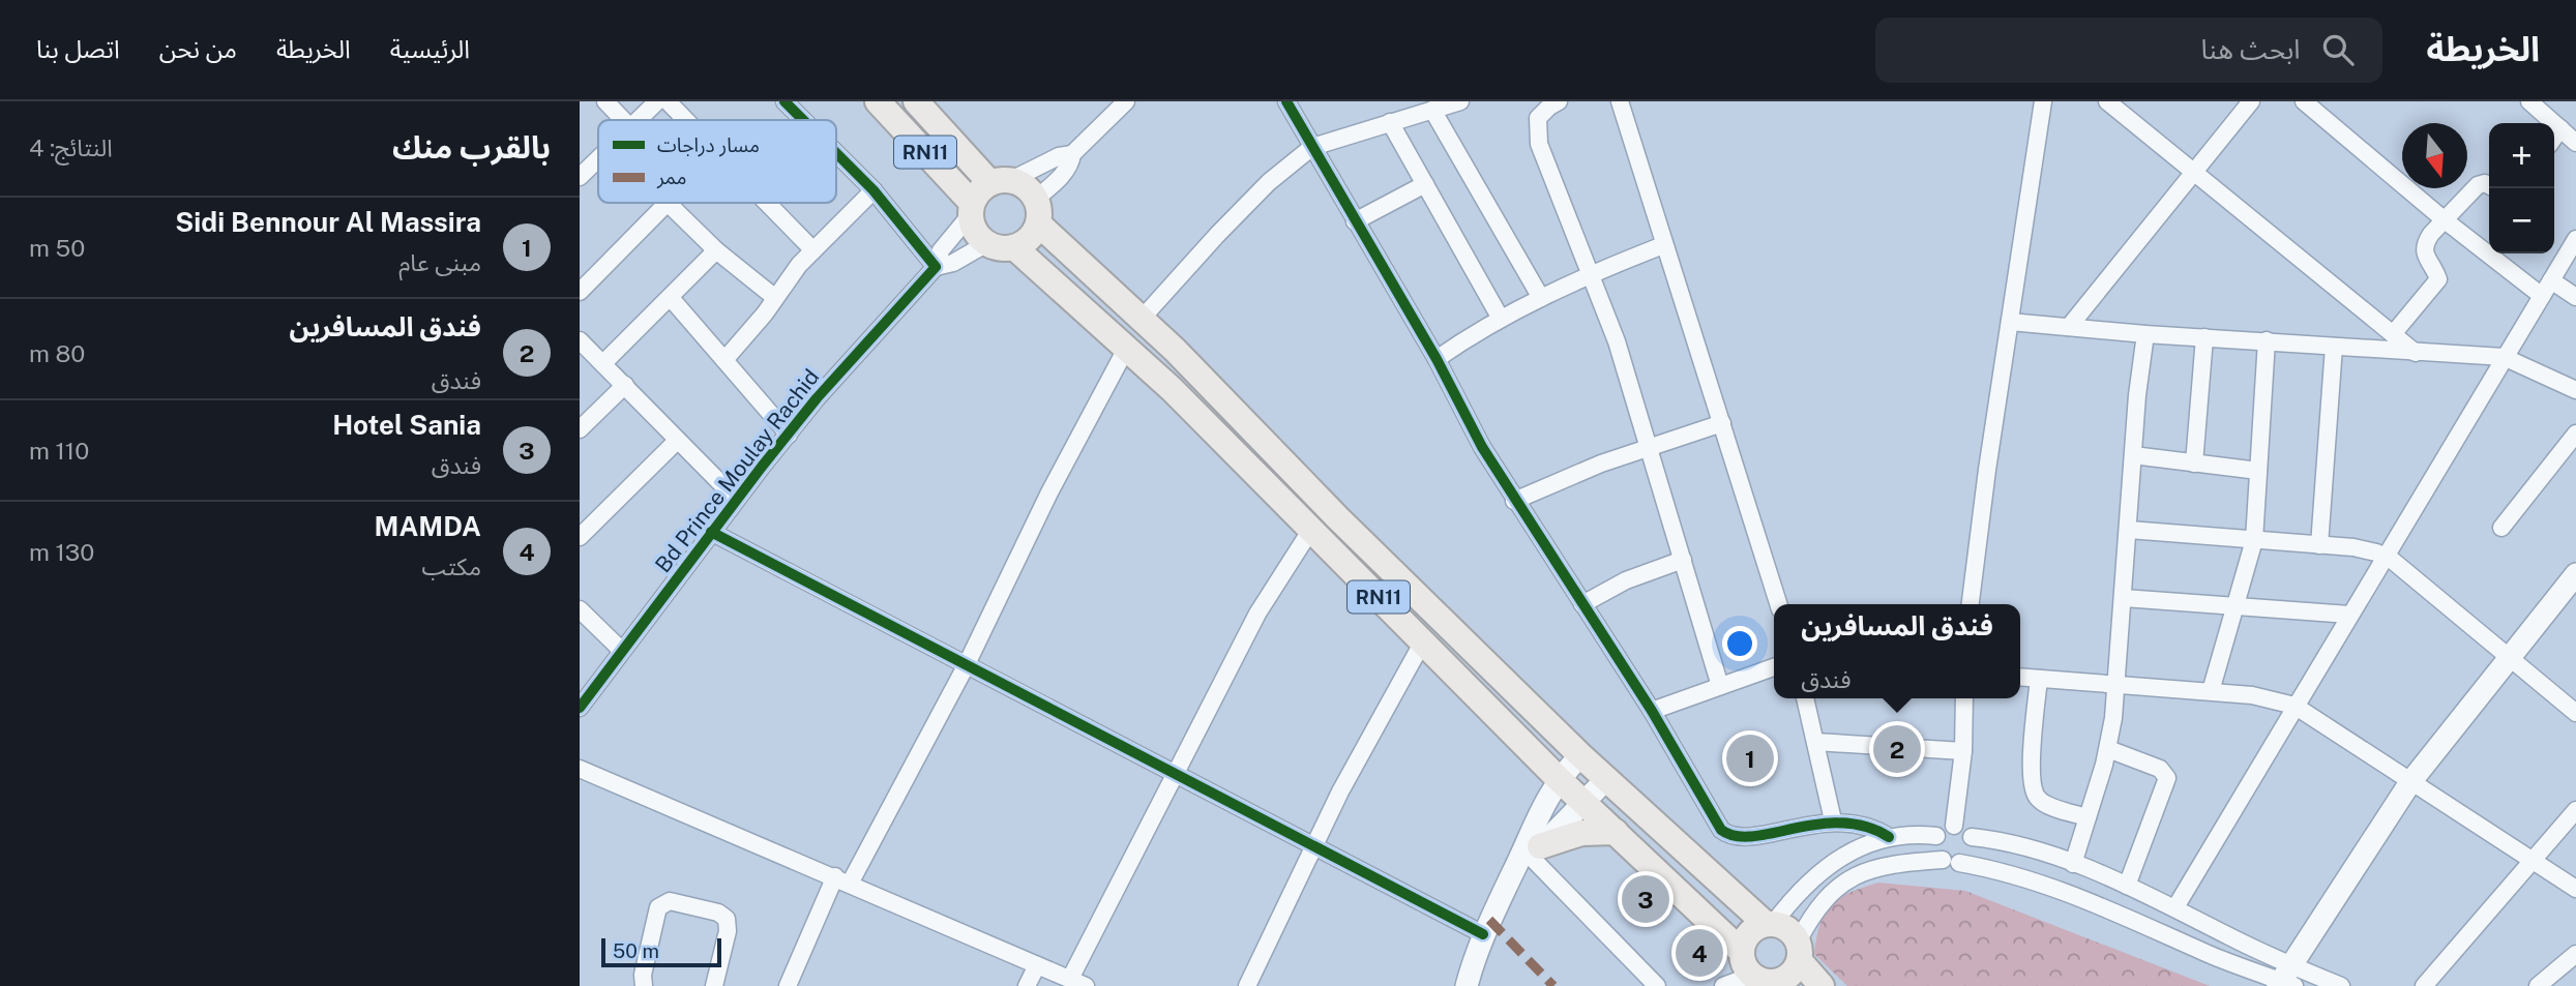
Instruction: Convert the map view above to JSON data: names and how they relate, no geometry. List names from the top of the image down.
{
  "streets": {
    "main road": ["RN11"],
    "street": ["Bd Prince Moulay Rachid"]
  },
  "crossings": [
    ["RN11", "Bd Prince Moulay Rachid"]
  ],
  "legend": ["مسار دراجات", "ممر"],
  "scale_bar": "50 m",
  "north": "bottom",
  "page": {
    "header": "الخريطة",
    "search": "ابحث هنا",
    "nav": [
      "الرئيسية",
      "الخريطة",
      "من نحن",
      "اتصل بنا"
    ],
    "heading": ["بالقرب منك", "النتائج: 4"],
    "map_buttons": ["+", "−"],
    "list": [
      {
        "mark": "1",
        "name": "Sidi Bennour Al Massira",
        "note": "مبنى عام",
        "value": "50 m"
      },
      {
        "mark": "2",
        "name": "فندق المسافرين",
        "note": "فندق",
        "value": "80 m"
      },
      {
        "mark": "3",
        "name": "Hotel Sania",
        "note": "فندق",
        "value": "110 m"
      },
      {
        "mark": "4",
        "name": "MAMDA",
        "note": "مكتب",
        "value": "130 m"
      }
    ],
    "popup": ["فندق المسافرين", "فندق"],
    "pins": [
      "2",
      "1",
      "3",
      "4"
    ],
    "scale": "50 m"
  }
}
